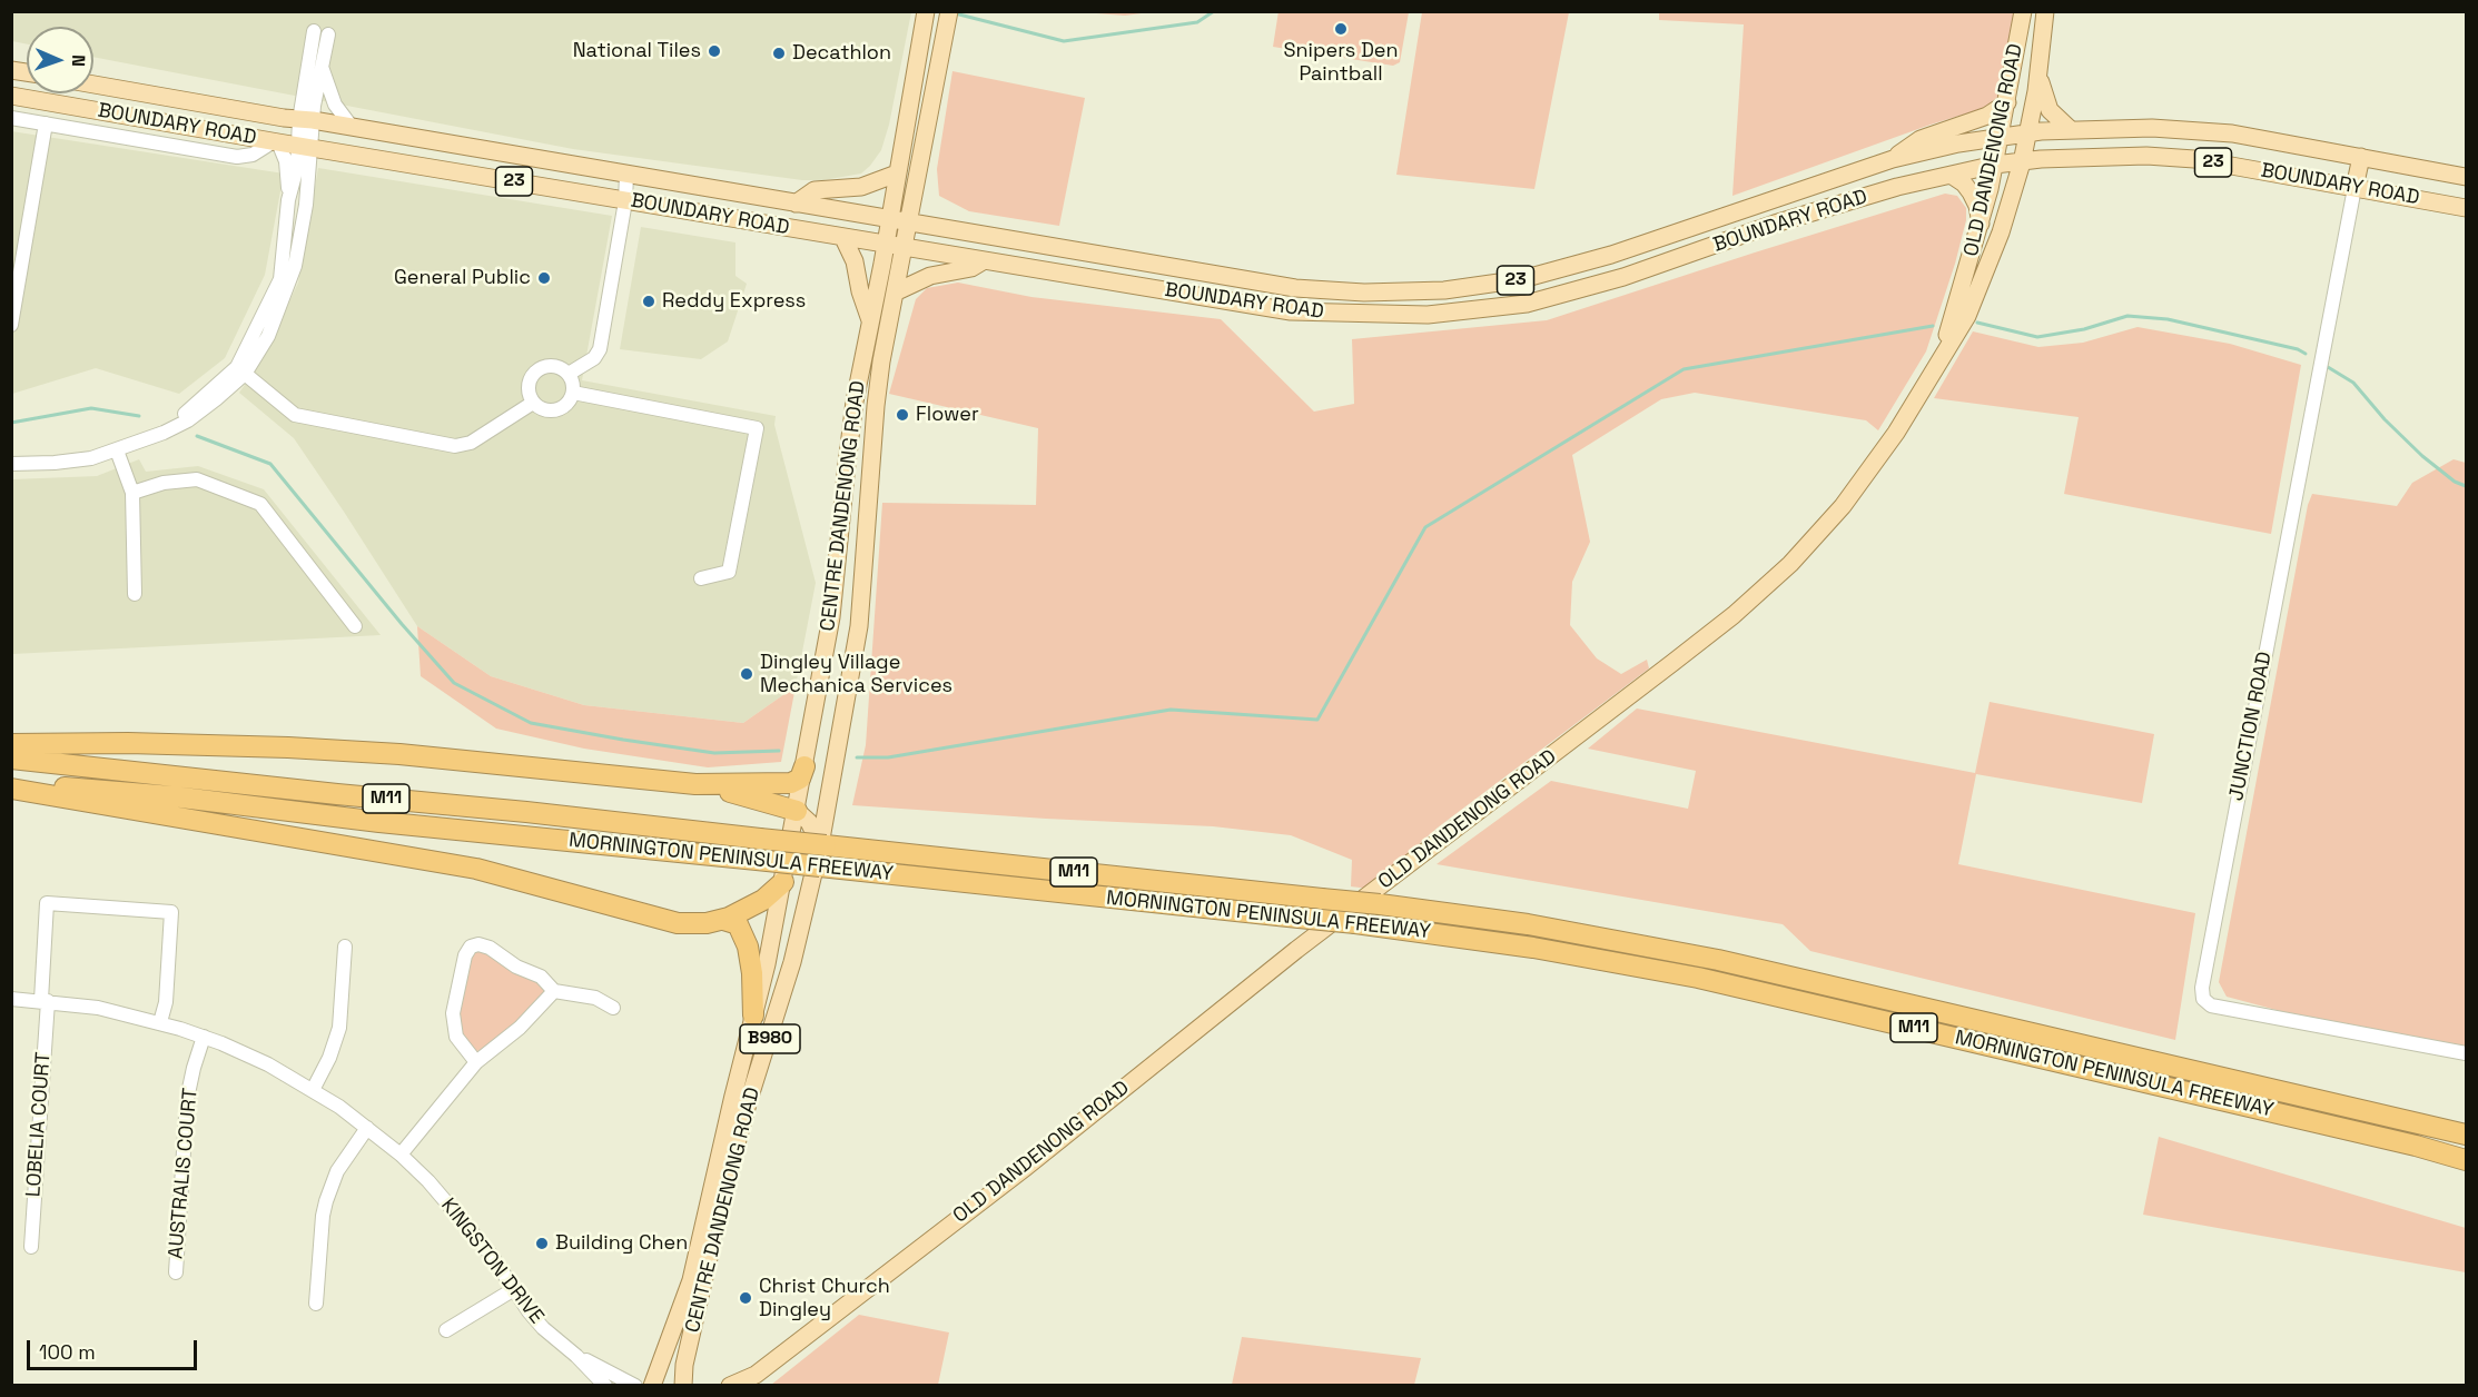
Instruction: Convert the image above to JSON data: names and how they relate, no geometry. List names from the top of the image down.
{
  "streets": {
    "highway": ["M11", "MORNINGTON PENINSULA FREEWAY"],
    "main road": [
      "BOUNDARY ROAD",
      "OLD DANDENONG ROAD",
      "23",
      "CENTRE DANDENONG ROAD",
      "B980"
    ],
    "street": [
      "JUNCTION ROAD",
      "LOBELIA COURT",
      "AUSTRALIS COURT",
      "KINGSTON DRIVE"
    ]
  },
  "crossings": [
    ["BOUNDARY ROAD", "OLD DANDENONG ROAD"],
    ["BOUNDARY ROAD", "CENTRE DANDENONG ROAD"],
    ["BOUNDARY ROAD", "JUNCTION ROAD"],
    ["CENTRE DANDENONG ROAD", "MORNINGTON PENINSULA FREEWAY"],
    ["LOBELIA COURT", "KINGSTON DRIVE"],
    ["AUSTRALIS COURT", "KINGSTON DRIVE"]
  ],
  "places": [
    "Snipers Den Paintball",
    "National Tiles",
    "Decathlon",
    "General Public",
    "Reddy Express",
    "Flower",
    "Dingley Village Mechanica Services",
    "Building Chen",
    "Christ Church Dingley"
  ],
  "scale_bar": "100 m",
  "north": "right"
}
